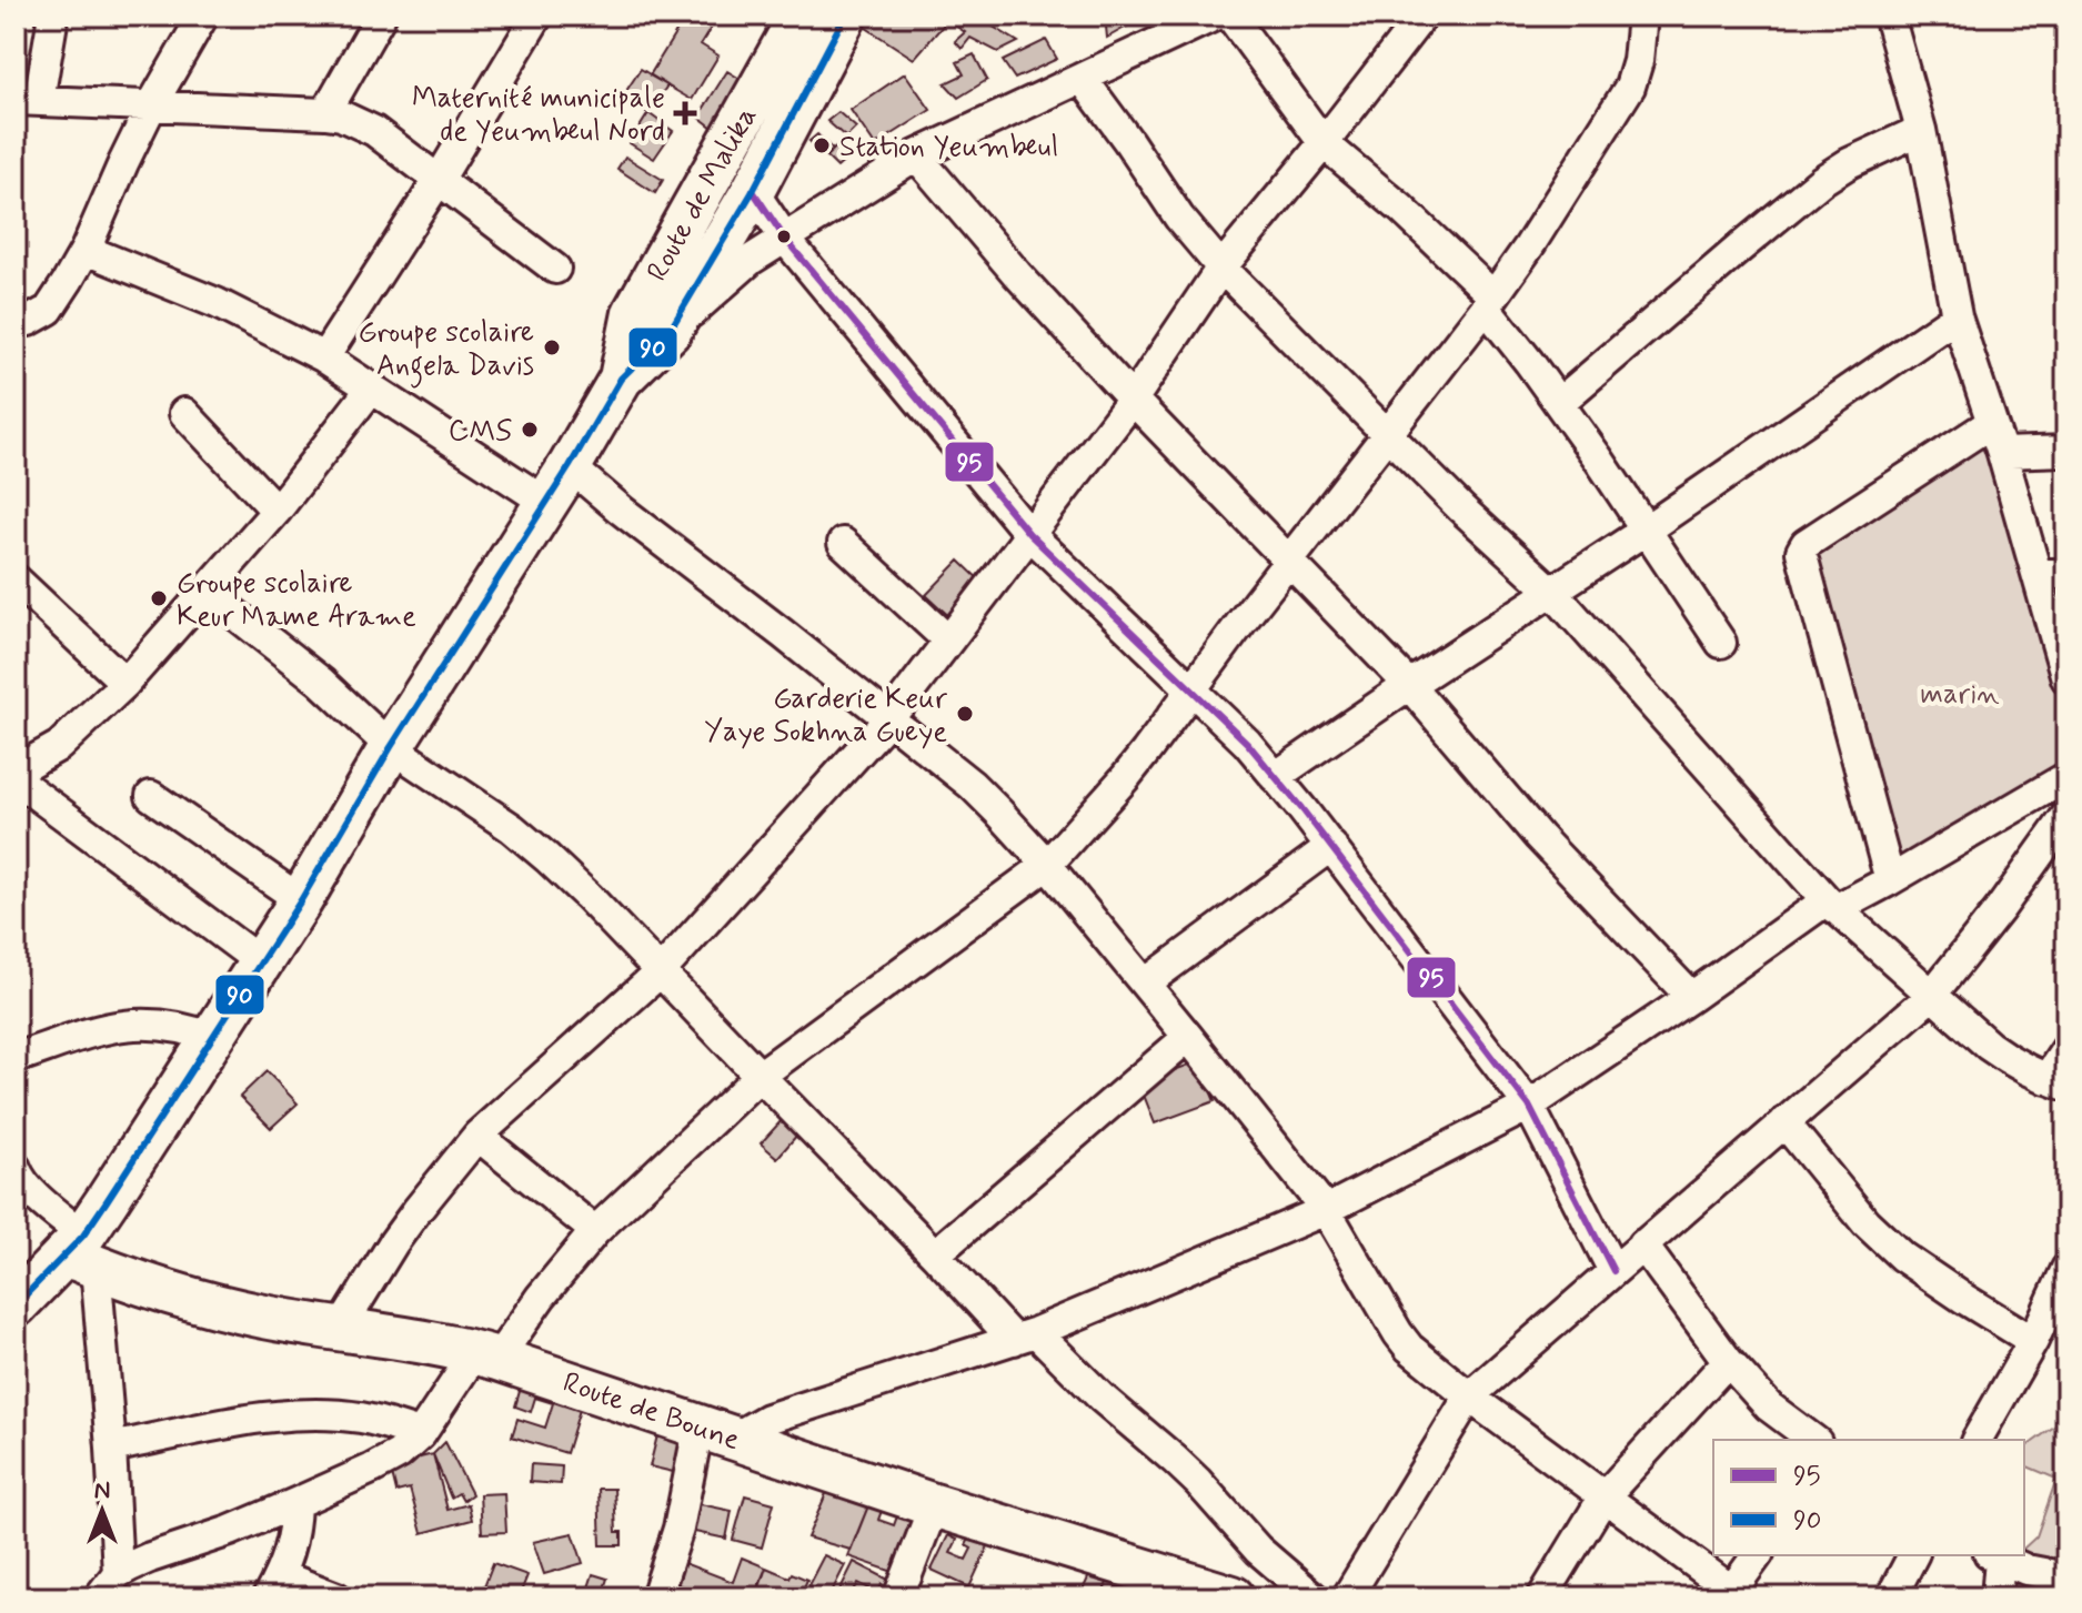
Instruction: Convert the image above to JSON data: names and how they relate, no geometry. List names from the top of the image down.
{
  "streets": {
    "main road": ["Route de Malika", "Route de Boune"]
  },
  "crossings": [
    ["Route de Malika", "Route de Boune"]
  ],
  "parks": ["marin"],
  "places": {
    "health": ["Maternité municipale de Yeumbeul Nord"],
    "other": [
      "Station Yeumbeul",
      "Groupe scolaire Angela Davis",
      "CMS",
      "Groupe scolaire Keur Mame Arame",
      "Garderie Keur Yaye Sokhna Gueye"
    ]
  },
  "lines": ["transit line 90", "transit line 95"],
  "legend": ["95", "90"],
  "north": "top"
}
